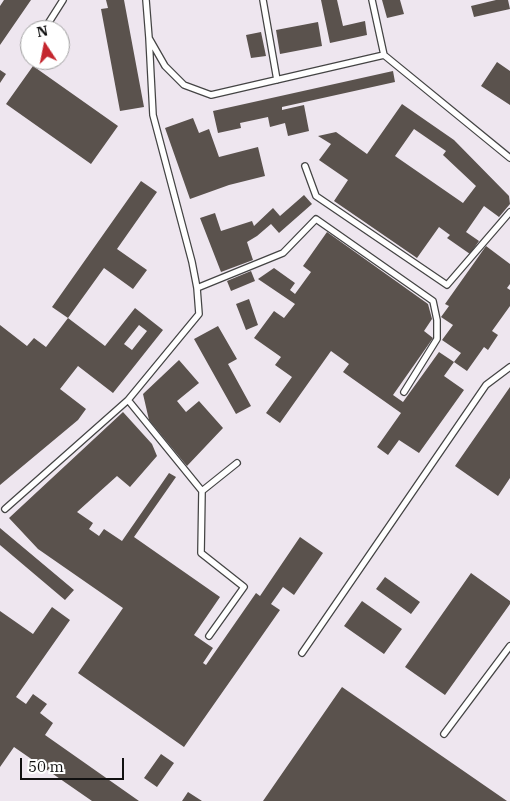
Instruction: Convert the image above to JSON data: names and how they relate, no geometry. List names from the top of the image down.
{
  "scale_bar": "50 m",
  "north": "top"
}
